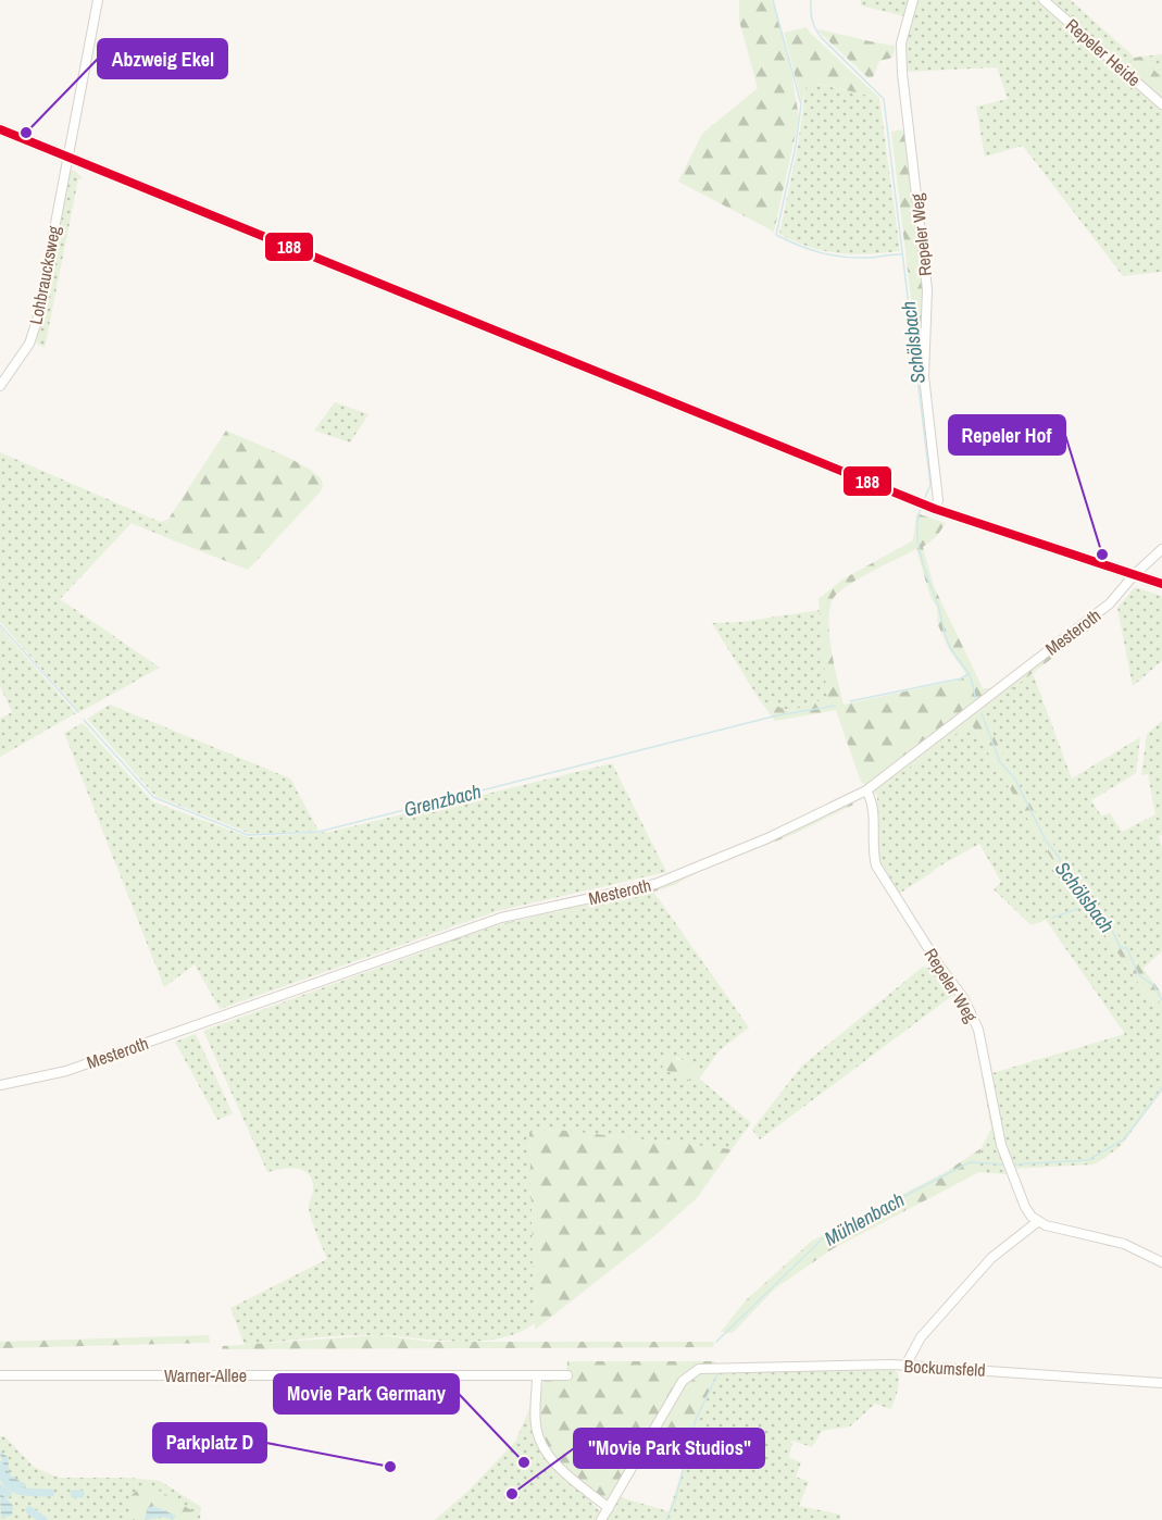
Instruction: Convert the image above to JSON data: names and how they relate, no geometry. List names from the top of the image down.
{
  "streets": {
    "street": [
      "Repeler Heide",
      "Repeler Weg",
      "Lohbraucksweg",
      "Mesteroth",
      "Bockumsfeld",
      "Warner-Allee"
    ]
  },
  "crossings": [
    ["Repeler Weg", "Mesteroth"]
  ],
  "water": ["Schölsbach", "Grenzbach", "Mühlenbach"],
  "places": [
    "Abzweig Ekel",
    "Repeler Hof",
    "Movie Park Germany",
    "Parkplatz D",
    "\"Movie Park Studios\""
  ],
  "lines": ["transit line 188"]
}
